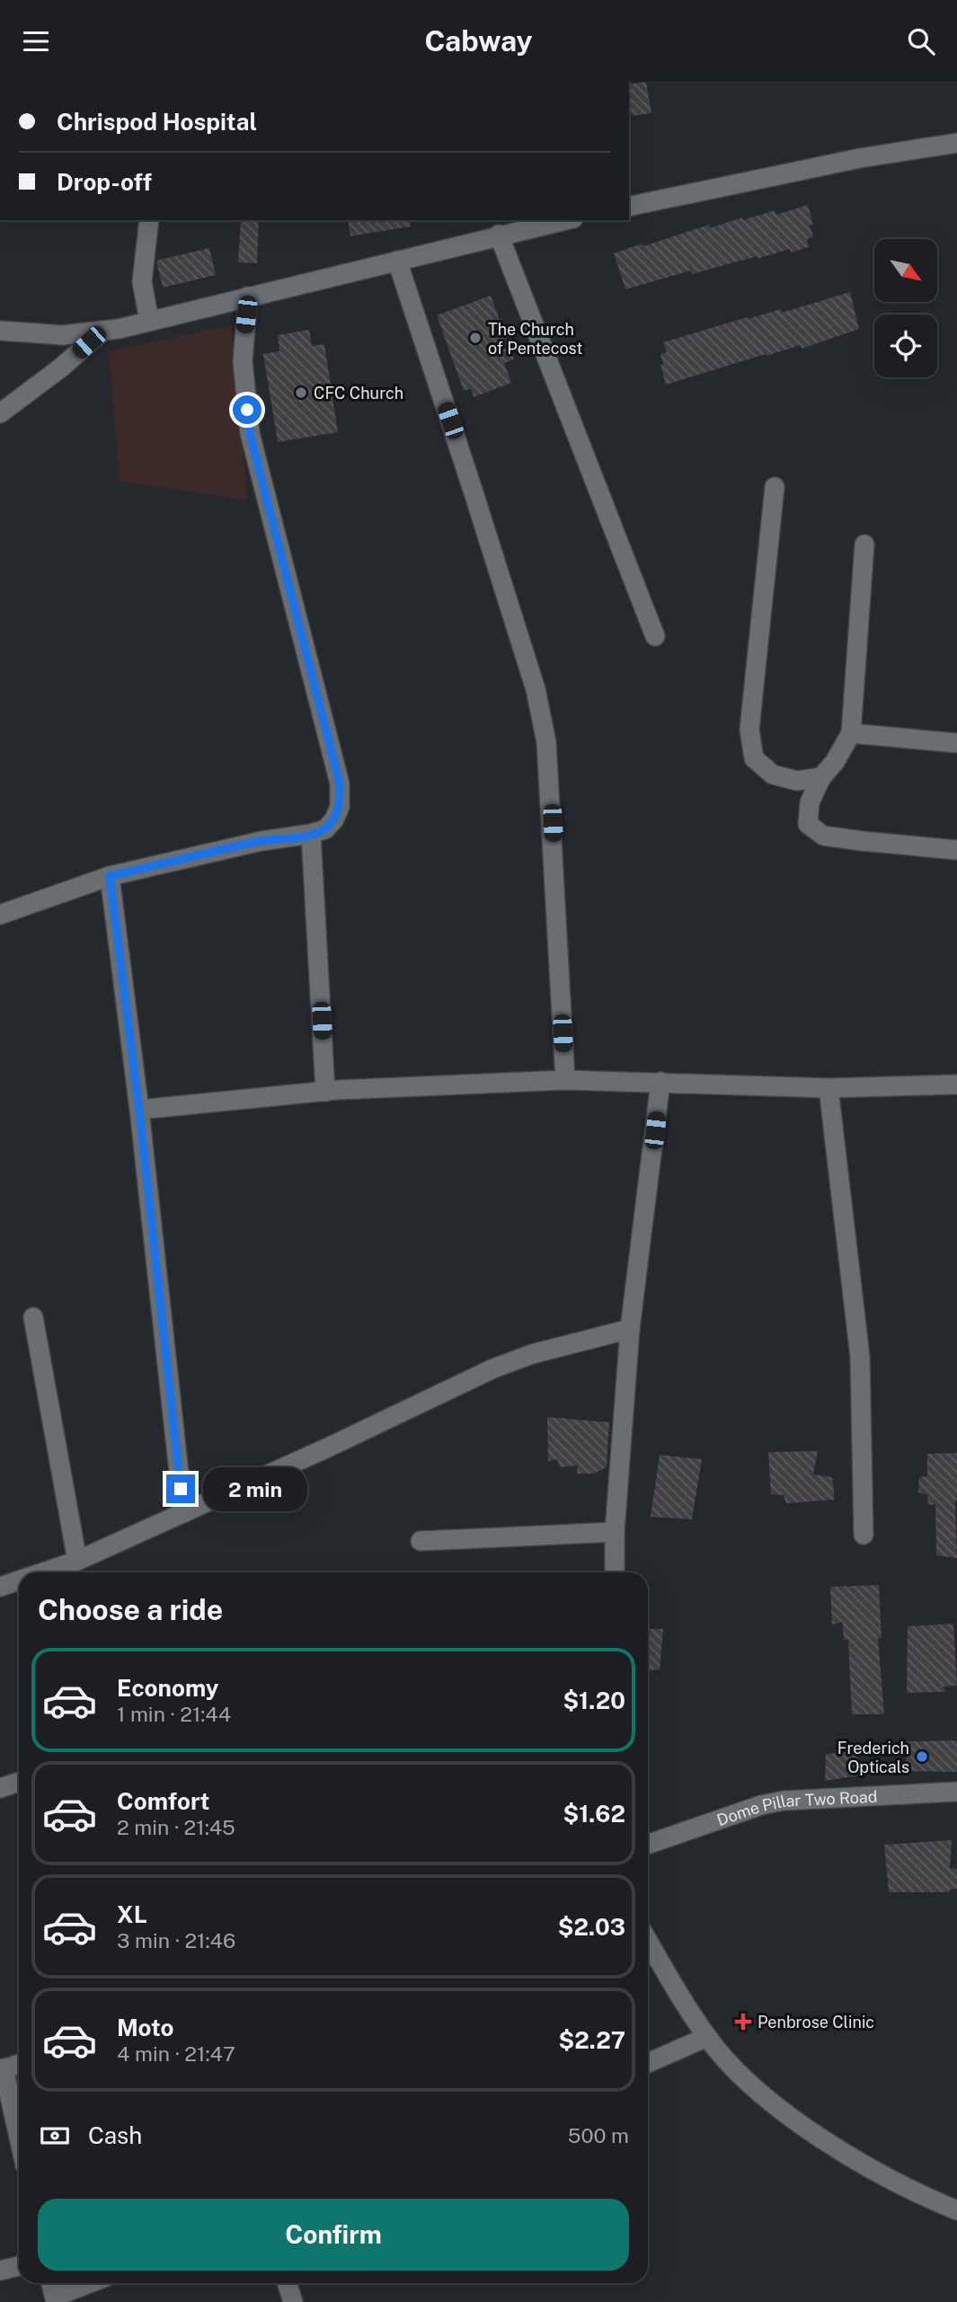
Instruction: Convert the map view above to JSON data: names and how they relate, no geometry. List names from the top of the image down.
{
  "streets": {
    "street": ["Dome Pillar Two Road"]
  },
  "places": {
    "other": ["The Church of Pentecost", "CFC Church", "Frederich Opticals"],
    "health": ["Penbrose Clinic"]
  },
  "north": "bottom right",
  "page": {
    "header": "Cabway",
    "banner": ["Chrispod Hospital", "Drop-off"],
    "bubble": "2 min",
    "heading": "Choose a ride",
    "list": [
      {
        "name": "Economy",
        "note": "1 min · 21:44",
        "value": "$1.20"
      },
      {
        "name": "Comfort",
        "note": "2 min · 21:45",
        "value": "$1.62"
      },
      {
        "name": "XL",
        "note": "3 min · 21:46",
        "value": "$2.03"
      },
      {
        "name": "Moto",
        "note": "4 min · 21:47",
        "value": "$2.27"
      }
    ],
    "pay": ["Cash", "500 m"],
    "buttons": "Confirm"
  }
}
